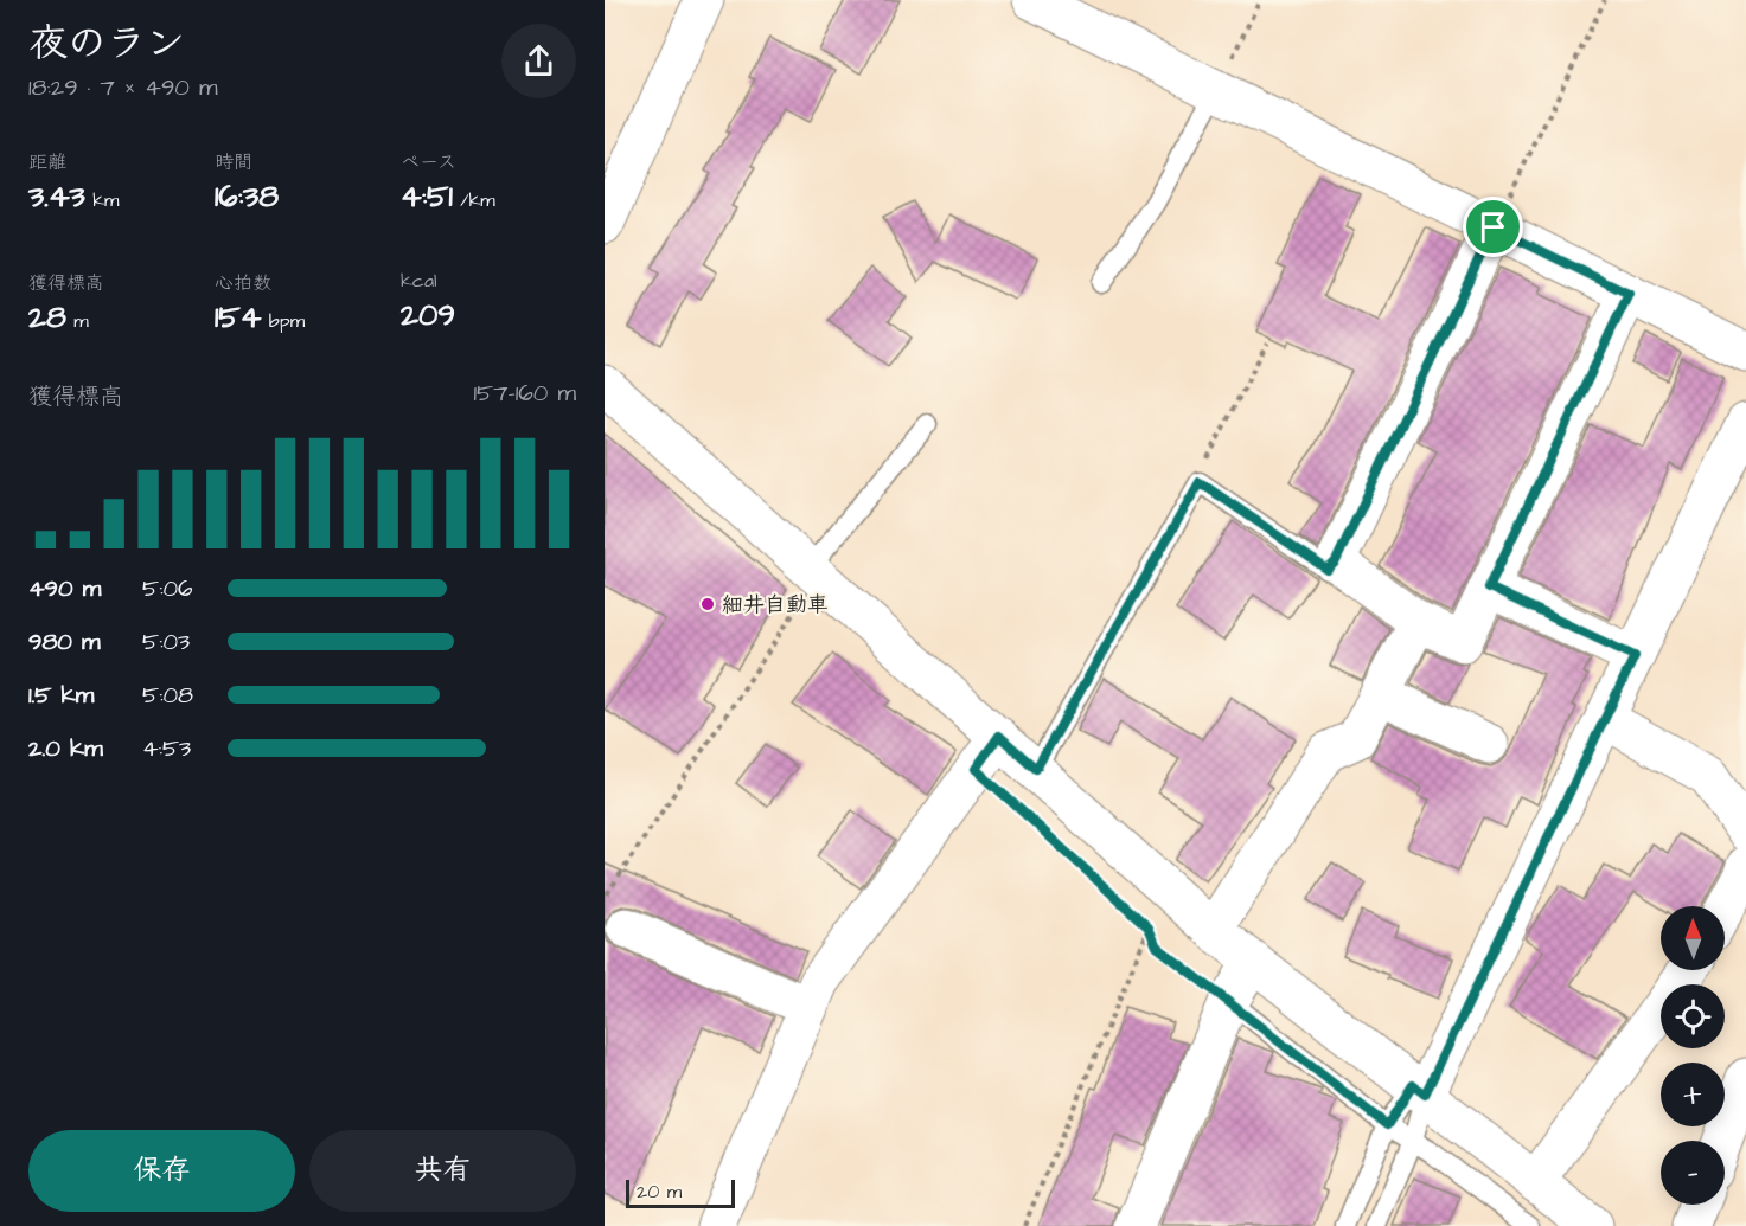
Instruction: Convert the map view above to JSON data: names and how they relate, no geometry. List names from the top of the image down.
{
  "places": ["細井自動車"],
  "scale_bar": "20 m",
  "north": "top",
  "page": {
    "heading": ["夜のラン", "18:29 · 7 × 490 m"],
    "stats": [
      ["距離", "3.43 km"],
      ["時間", "16:38"],
      ["ペース", "4:51 /km"],
      ["獲得標高", "28 m"],
      ["心拍数", "154 bpm"],
      ["kcal", "209"]
    ],
    "chart": ["獲得標高", "157–160 m"],
    "list": [
      {
        "name": "490 m",
        "note": "5:06"
      },
      {
        "name": "980 m",
        "note": "5:03"
      },
      {
        "name": "1.5 km",
        "note": "5:08"
      },
      {
        "name": "2.0 km",
        "note": "4:53"
      }
    ],
    "map_buttons": ["+", "−"],
    "buttons": ["保存", "共有"],
    "scale": "20 m"
  }
}
